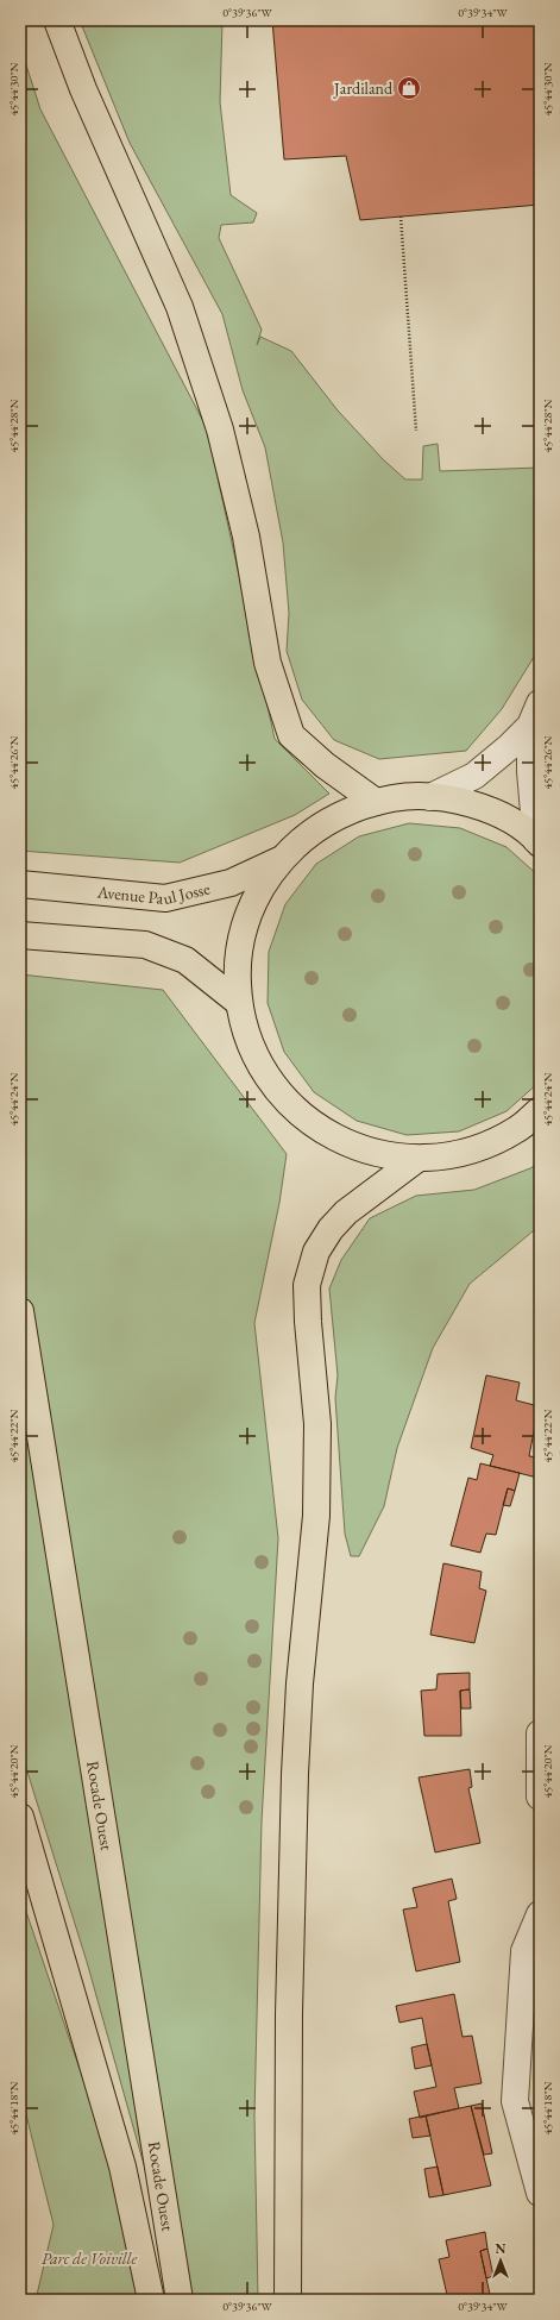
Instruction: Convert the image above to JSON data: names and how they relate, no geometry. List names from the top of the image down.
{
  "streets": {
    "main road": ["Avenue Paul Josse", "Rocade Ouest"]
  },
  "parks": ["Parc de Voiville"],
  "places": {
    "shop": ["Jardiland"]
  },
  "north": "top",
  "coordinates": [
    "0°39'36\"W",
    "0°39'34\"W",
    "45°44'30\"N",
    "45°44'28\"N",
    "45°44'26\"N",
    "45°44'24\"N",
    "45°44'22\"N",
    "45°44'20\"N",
    "45°44'18\"N"
  ]
}
